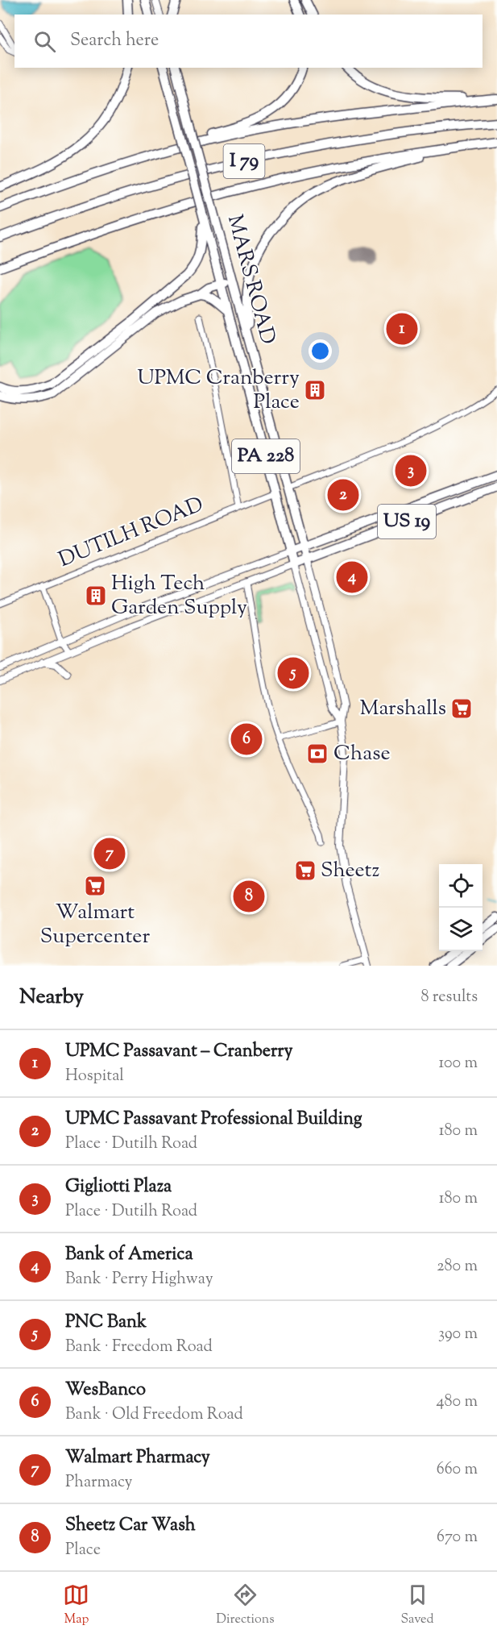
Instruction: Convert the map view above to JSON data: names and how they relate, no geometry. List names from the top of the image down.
{
  "streets": {
    "highway": [
      "I 79",
      "MARS ROAD",
      "PA 228",
      "US 19"
    ],
    "street": ["DUTILH ROAD"]
  },
  "crossings": [
    ["MARS ROAD", "PA 228"],
    ["MARS ROAD", "US 19"],
    ["MARS ROAD", "DUTILH ROAD"],
    ["PA 228", "US 19"]
  ],
  "places": {
    "building": ["UPMC Cranberry Place", "High Tech Garden Supply"],
    "supermarket": ["Marshalls", "Sheetz", "Walmart Supercenter"],
    "bank": ["Chase"]
  },
  "page": {
    "search": "Search here",
    "pins": [
      "1",
      "3",
      "2",
      "4",
      "5",
      "6",
      "7",
      "8"
    ],
    "heading": ["Nearby", "8 results"],
    "list": [
      {
        "mark": "1",
        "name": "UPMC Passavant – Cranberry",
        "note": "Hospital",
        "value": "100 m"
      },
      {
        "mark": "2",
        "name": "UPMC Passavant Professional Building",
        "note": "Place · Dutilh Road",
        "value": "180 m"
      },
      {
        "mark": "3",
        "name": "Gigliotti Plaza",
        "note": "Place · Dutilh Road",
        "value": "180 m"
      },
      {
        "mark": "4",
        "name": "Bank of America",
        "note": "Bank · Perry Highway",
        "value": "280 m"
      },
      {
        "mark": "5",
        "name": "PNC Bank",
        "note": "Bank · Freedom Road",
        "value": "390 m"
      },
      {
        "mark": "6",
        "name": "WesBanco",
        "note": "Bank · Old Freedom Road",
        "value": "480 m"
      },
      {
        "mark": "7",
        "name": "Walmart Pharmacy",
        "note": "Pharmacy",
        "value": "660 m"
      },
      {
        "mark": "8",
        "name": "Sheetz Car Wash",
        "note": "Place",
        "value": "670 m"
      }
    ],
    "nav": ["Map", "Directions", "Saved"]
  }
}
